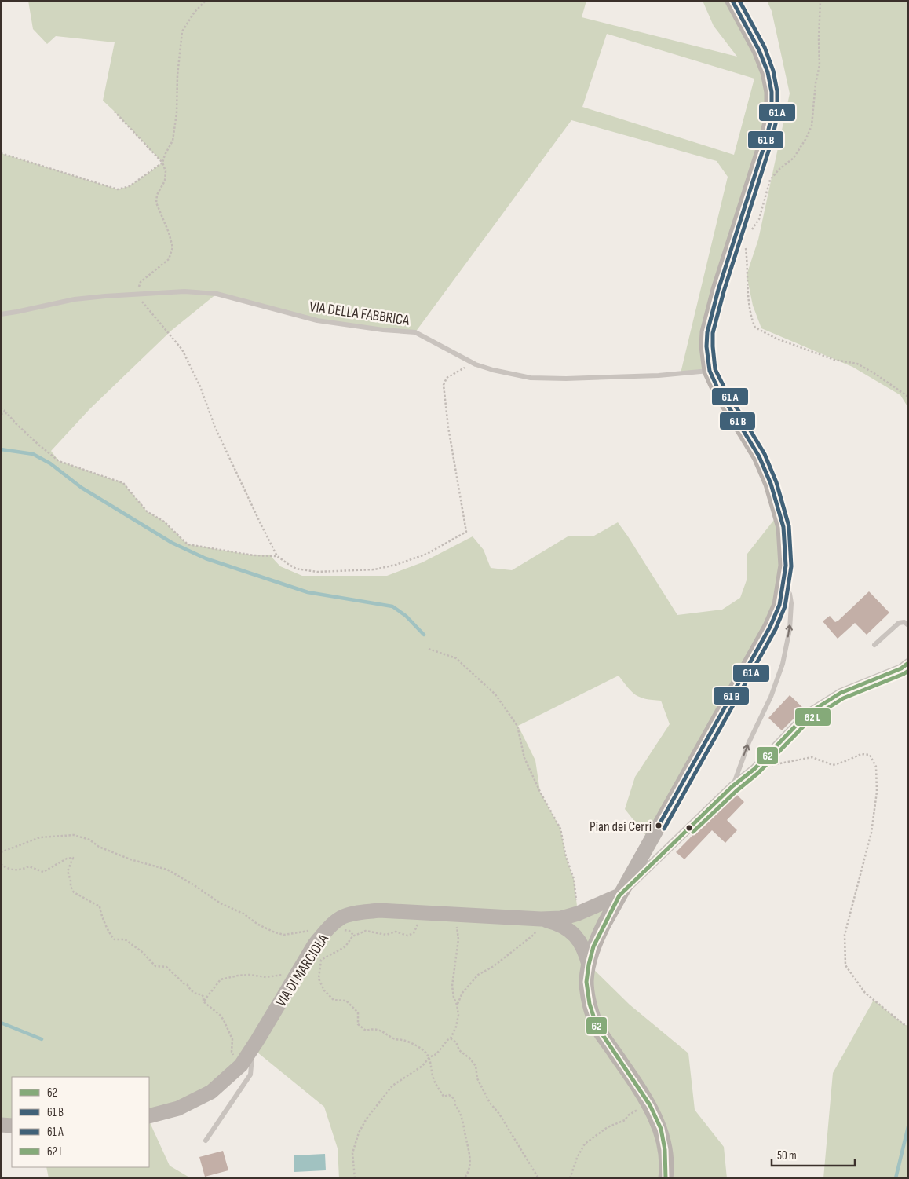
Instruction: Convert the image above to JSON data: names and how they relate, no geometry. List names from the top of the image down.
{
  "streets": {
    "main road": ["VIA DI MARCIOLA"],
    "lane": ["VIA DELLA FABBRICA"]
  },
  "places": ["Pian dei Cerri"],
  "lines": ["transit line 62"],
  "legend": [
    "62",
    "61 B",
    "61 A",
    "62 L"
  ],
  "scale_bar": "50 m"
}
